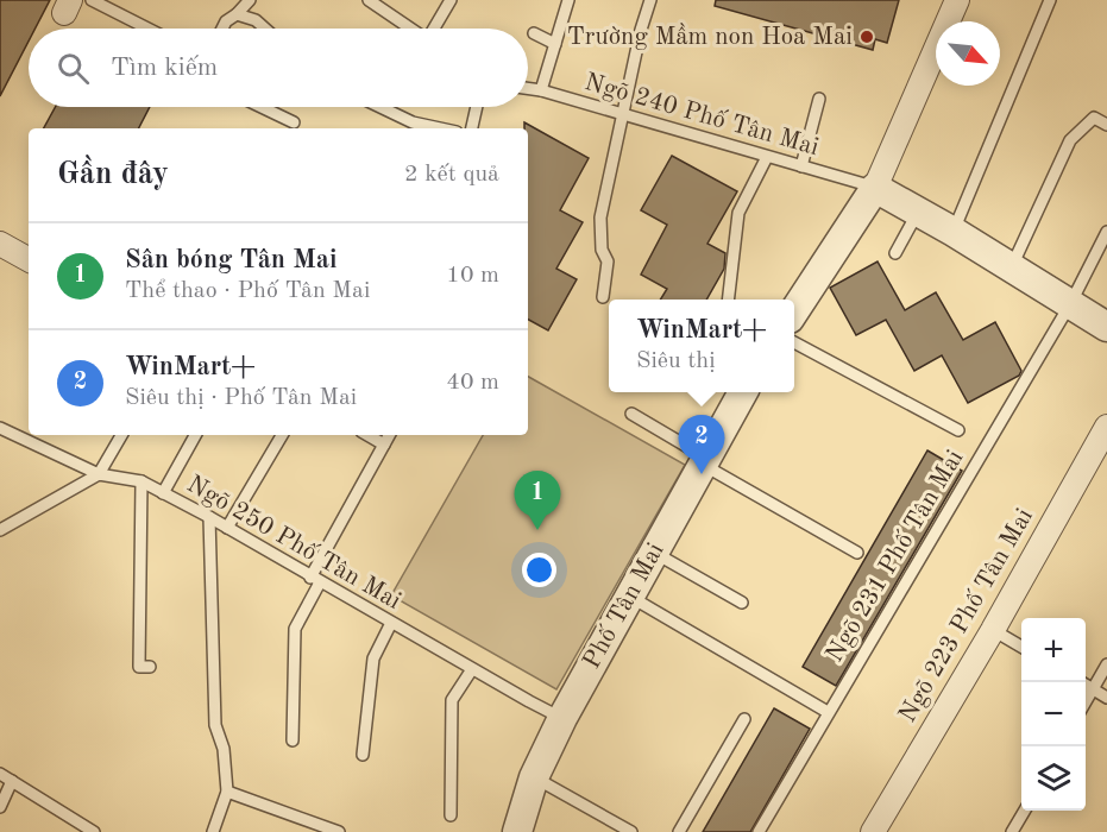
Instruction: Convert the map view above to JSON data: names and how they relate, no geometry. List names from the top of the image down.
{
  "streets": {
    "street": ["Phố Tân Mai", "Ngõ 223 Phố Tân Mai"],
    "lane": ["Ngõ 240 Phố Tân Mai", "Ngõ 250 Phố Tân Mai", "Ngõ 231 Phố Tân Mai"]
  },
  "crossings": [
    ["Ngõ 250 Phố Tân Mai", "Phố Tân Mai"]
  ],
  "places": ["Trường Mầm non Hoa Mai"],
  "north": "bottom right",
  "page": {
    "search": "Tìm kiếm",
    "heading": ["Gần đây", "2 kết quả"],
    "list": [
      {
        "mark": "1",
        "name": "Sân bóng Tân Mai",
        "note": "Thể thao · Phố Tân Mai",
        "value": "10 m"
      },
      {
        "mark": "2",
        "name": "WinMart+",
        "note": "Siêu thị · Phố Tân Mai",
        "value": "40 m"
      }
    ],
    "popup": ["WinMart+", "Siêu thị"],
    "pins": ["2", "1"],
    "map_buttons": ["+", "−"]
  }
}
